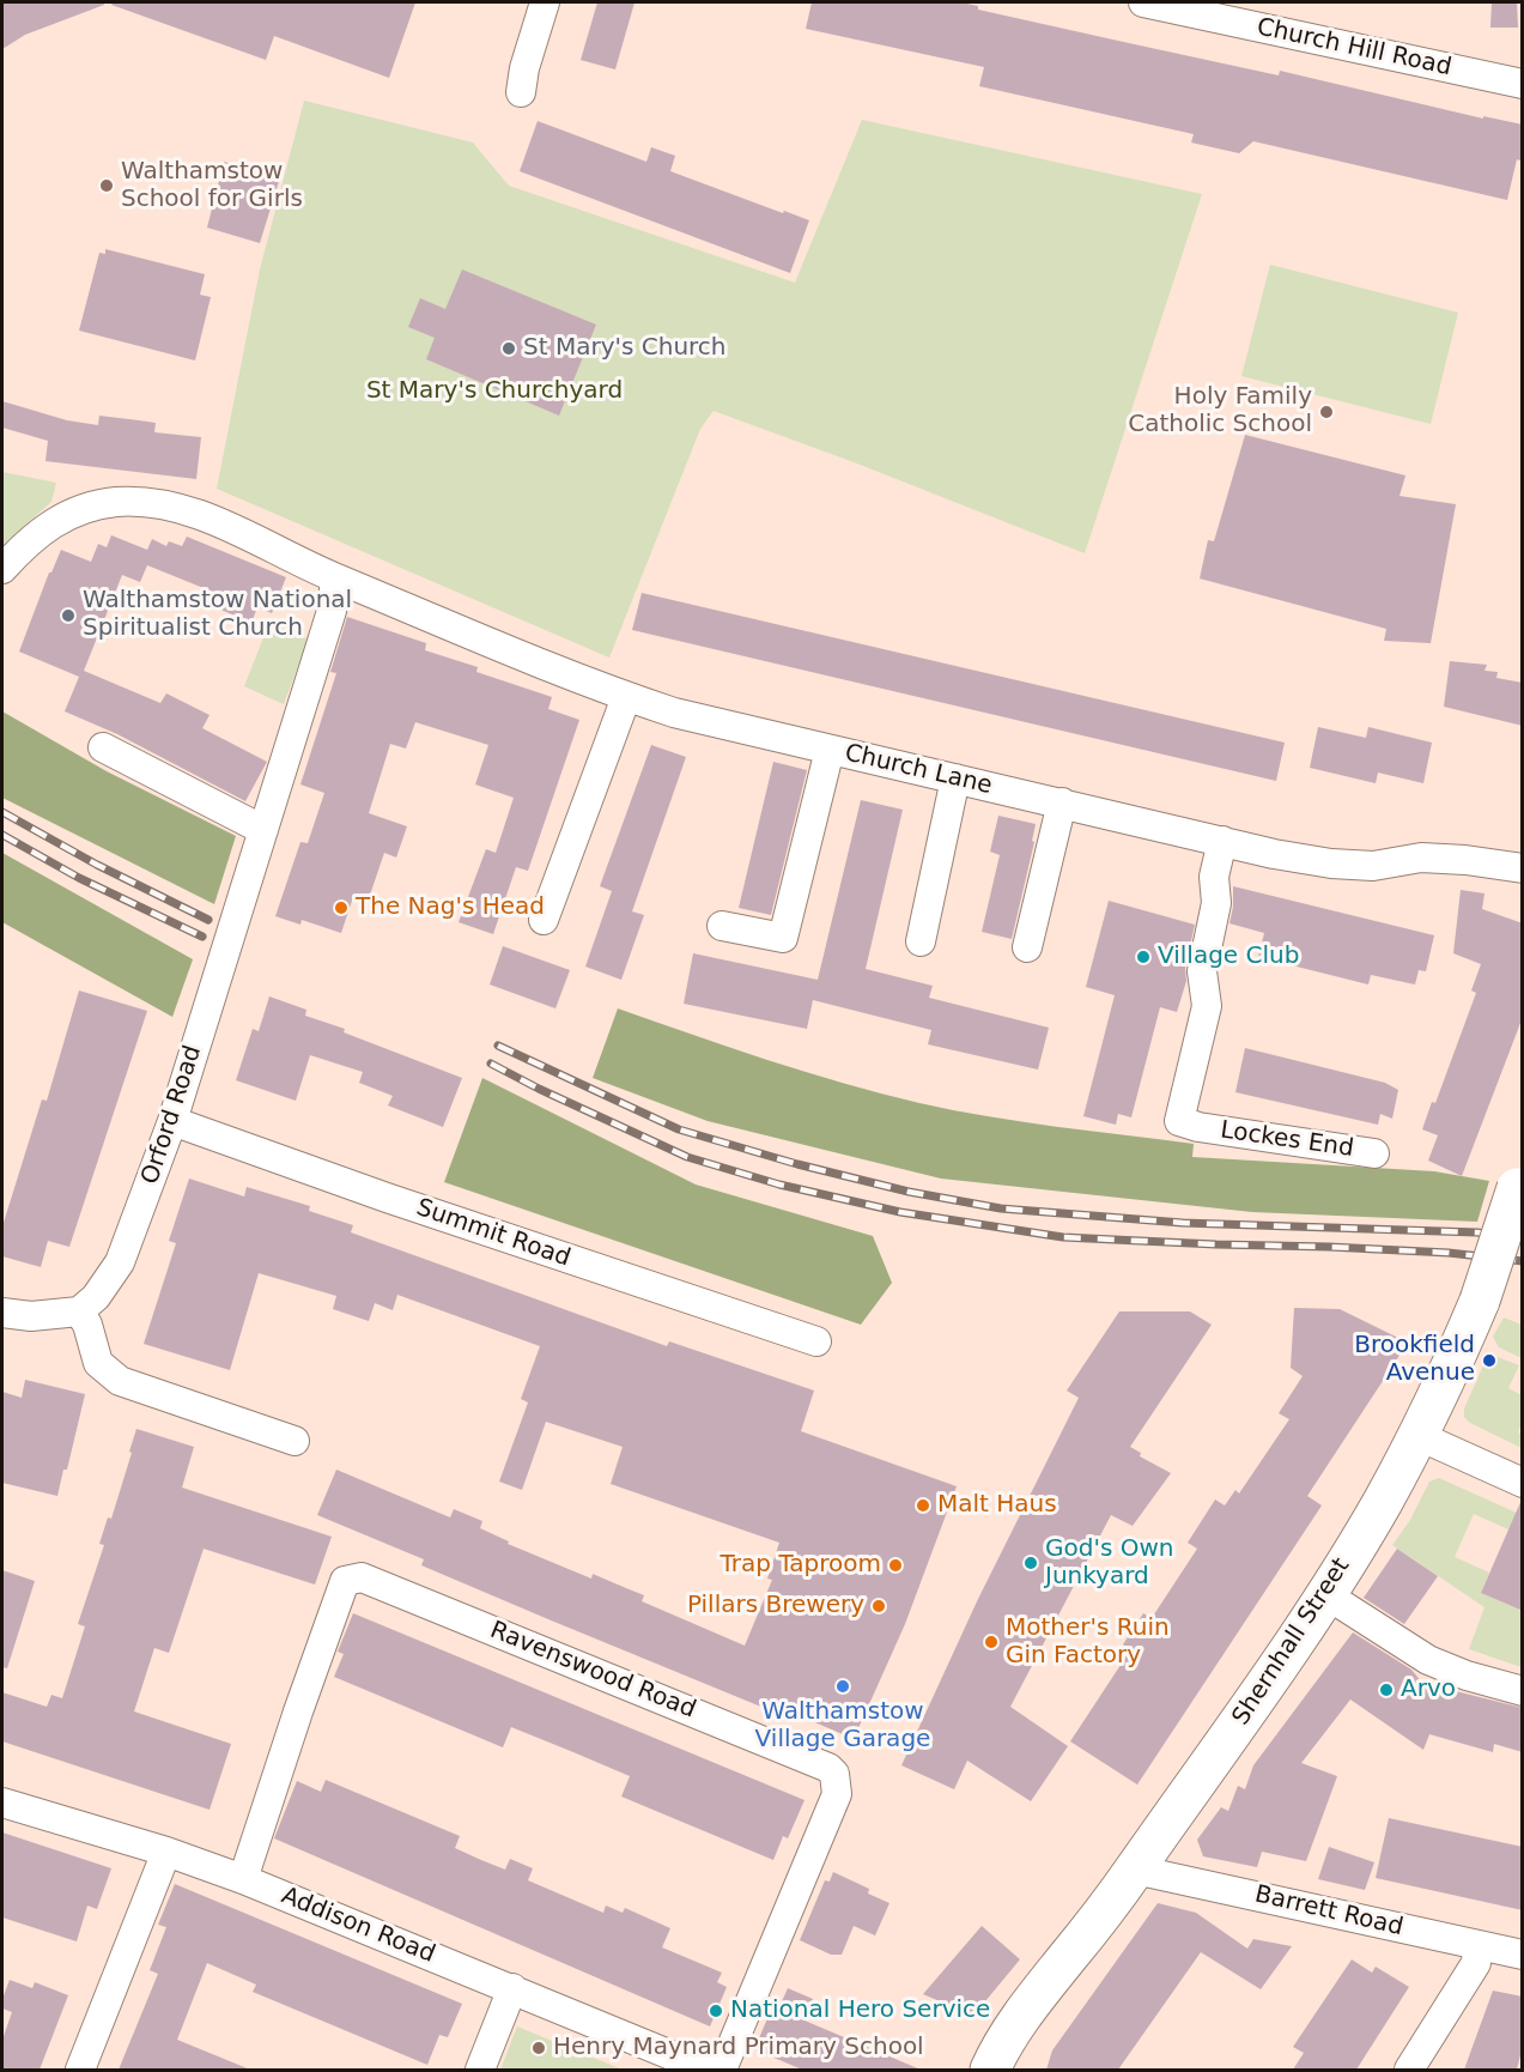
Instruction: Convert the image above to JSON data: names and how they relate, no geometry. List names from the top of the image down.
{
  "streets": {
    "street": [
      "Church Hill Road",
      "Church Lane",
      "Orford Road",
      "Lockes End",
      "Summit Road",
      "Shernhall Street",
      "Ravenswood Road",
      "Barrett Road",
      "Addison Road"
    ]
  },
  "crossings": [
    ["Church Lane", "Orford Road"],
    ["Church Lane", "Lockes End"],
    ["Orford Road", "Summit Road"],
    ["Shernhall Street", "Barrett Road"],
    ["Ravenswood Road", "Addison Road"]
  ],
  "parks": ["St Mary's Churchyard"],
  "places": [
    "Walthamstow School for Girls",
    "St Mary's Church",
    "Holy Family Catholic School",
    "Walthamstow National Spiritualist Church",
    "The Nag's Head",
    "Village Club",
    "Brookfield Avenue",
    "Malt Haus",
    "God's Own Junkyard",
    "Trap Taproom",
    "Pillars Brewery",
    "Mother's Ruin Gin Factory",
    "Walthamstow Village Garage",
    "Arvo",
    "National Hero Service",
    "Henry Maynard Primary School"
  ]
}
